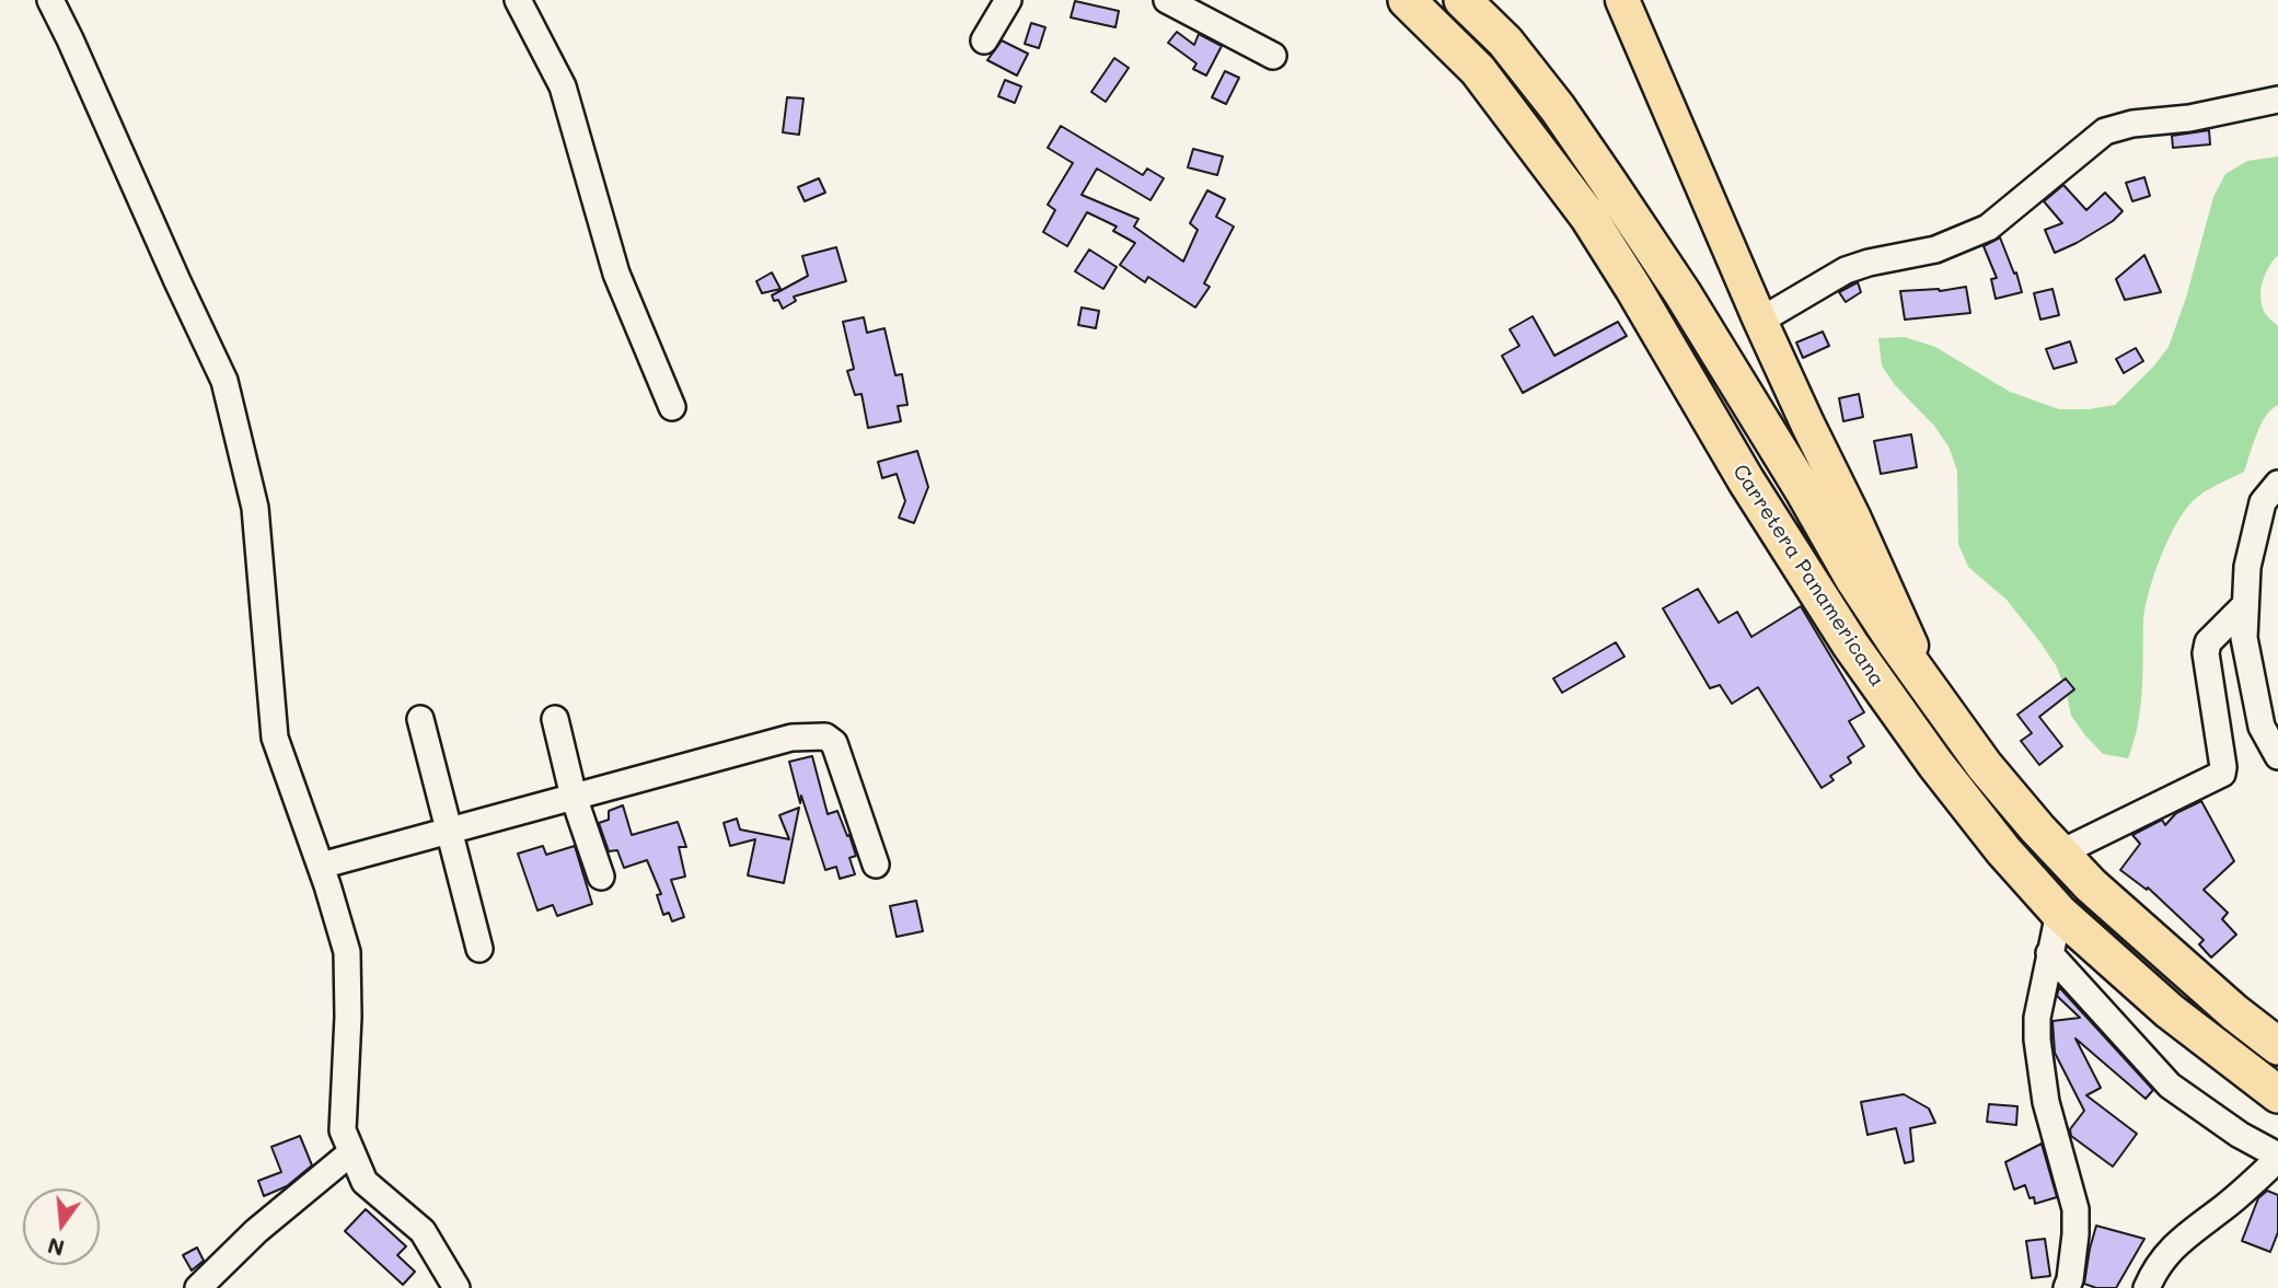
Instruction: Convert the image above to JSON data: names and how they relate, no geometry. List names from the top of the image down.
{
  "streets": {
    "highway": ["Carretera Panamericana"]
  },
  "north": "bottom"
}
